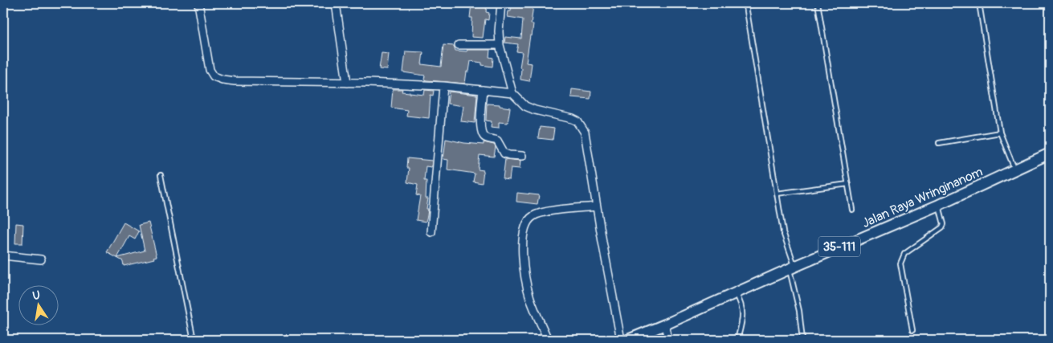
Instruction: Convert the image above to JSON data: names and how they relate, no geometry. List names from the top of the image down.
{
  "streets": {
    "main road": ["Jalan Raya Wringinanom", "35-111"]
  },
  "north": "top"
}
